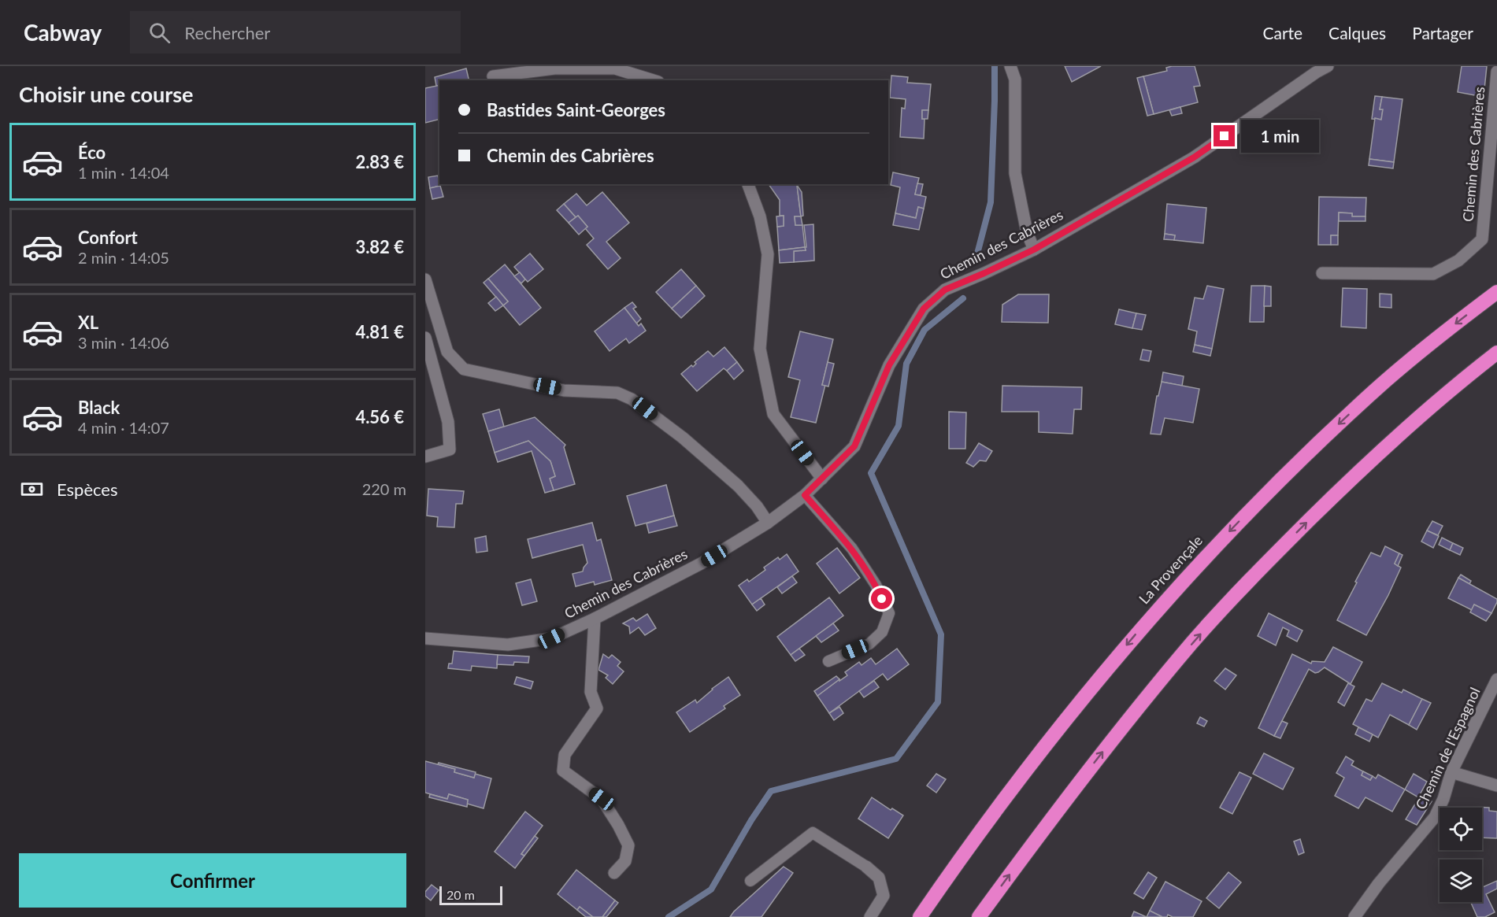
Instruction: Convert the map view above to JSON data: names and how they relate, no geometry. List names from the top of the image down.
{
  "streets": {
    "highway": ["La Provençale"],
    "street": ["Chemin des Cabrières", "Chemin de l'Espagnol"]
  },
  "scale_bar": "20 m",
  "page": {
    "header": "Cabway",
    "search": "Rechercher",
    "nav": ["Carte", "Calques", "Partager"],
    "heading": "Choisir une course",
    "banner": ["Bastides Saint-Georges", "Chemin des Cabrières"],
    "bubble": "1 min",
    "list": [
      {
        "name": "Éco",
        "note": "1 min · 14:04",
        "value": "2.83 €"
      },
      {
        "name": "Confort",
        "note": "2 min · 14:05",
        "value": "3.82 €"
      },
      {
        "name": "XL",
        "note": "3 min · 14:06",
        "value": "4.81 €"
      },
      {
        "name": "Black",
        "note": "4 min · 14:07",
        "value": "4.56 €"
      }
    ],
    "pay": ["Espèces", "220 m"],
    "buttons": "Confirmer",
    "scale": "20 m"
  }
}
